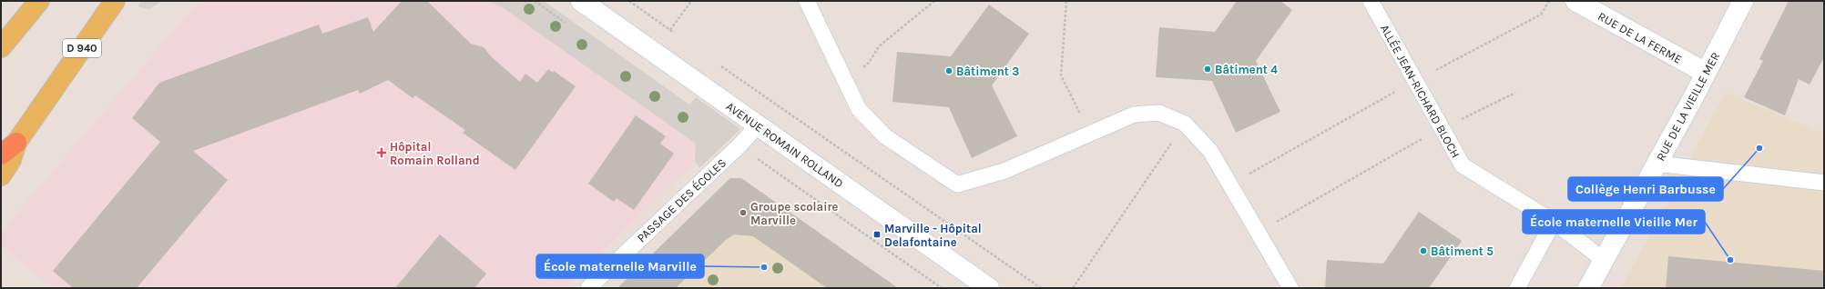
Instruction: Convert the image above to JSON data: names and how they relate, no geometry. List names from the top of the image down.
{
  "streets": {
    "main road": ["D 940"],
    "street": ["RUE DE LA FERME", "RUE DE LA VIEILLE MER", "AVENUE ROMAIN ROLLAND"],
    "lane": ["ALLÉE JEAN-RICHARD BLOCH", "PASSAGE DES ÉCOLES"]
  },
  "crossings": [
    ["RUE DE LA FERME", "RUE DE LA VIEILLE MER"],
    ["ALLÉE JEAN-RICHARD BLOCH", "RUE DE LA VIEILLE MER"],
    ["AVENUE ROMAIN ROLLAND", "PASSAGE DES ÉCOLES"]
  ],
  "places": {
    "other": [
      "Bâtiment 4",
      "Bâtiment 3",
      "Collège Henri Barbusse",
      "Groupe scolaire Marville",
      "Bâtiment 5",
      "École maternelle Vieille Mer",
      "École maternelle Marville"
    ],
    "health": ["Hôpital Romain Rolland"],
    "transit": ["Marville - Hôpital Delafontaine"]
  }
}
